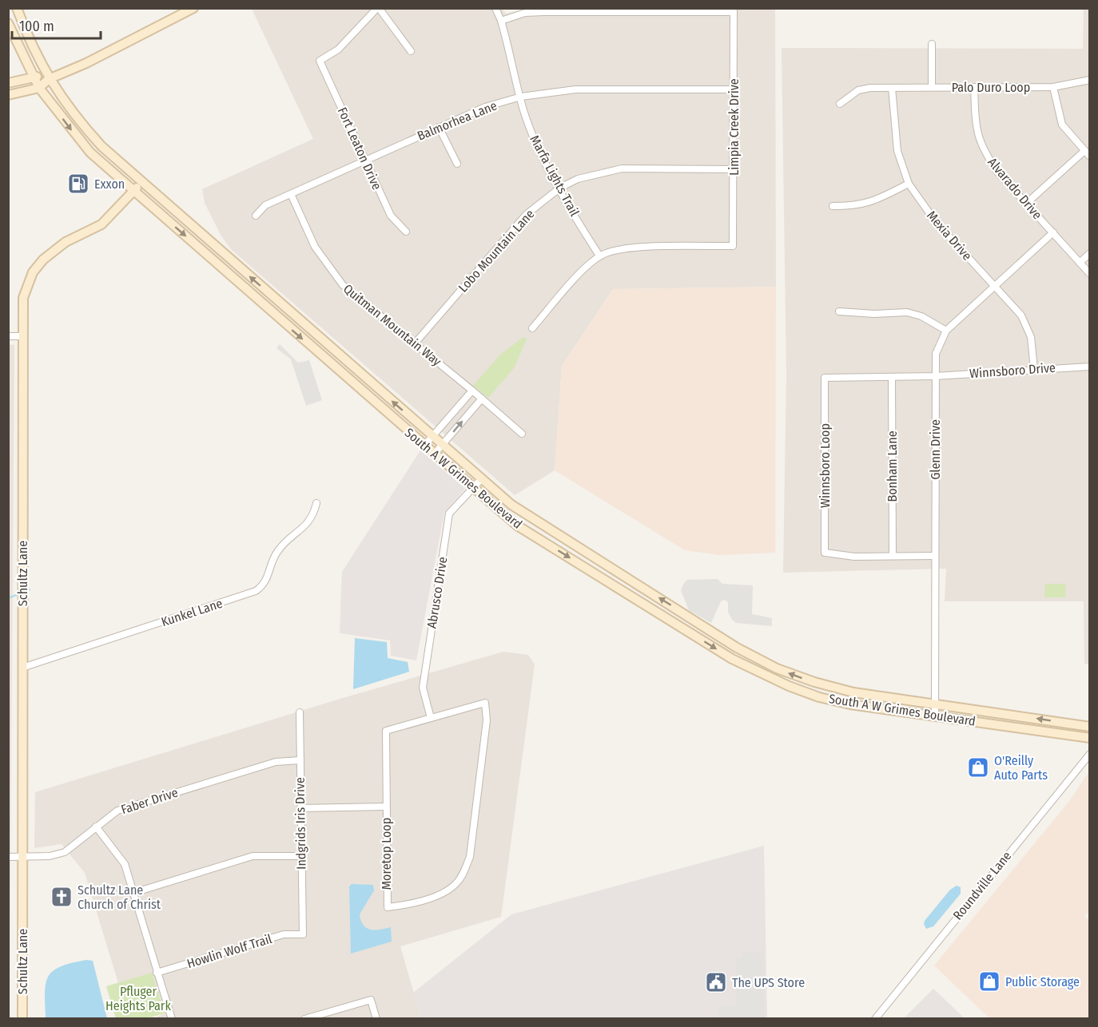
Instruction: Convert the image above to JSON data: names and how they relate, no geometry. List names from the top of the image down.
{
  "streets": {
    "main road": ["South A W Grimes Boulevard", "Schultz Lane"],
    "street": [
      "Palo Duro Loop",
      "Balmorhea Lane",
      "Limpia Creek Drive",
      "Fort Leaton Drive",
      "Marfa Lights Trail",
      "Alvarado Drive",
      "Mexia Drive",
      "Lobo Mountain Lane",
      "Quitman Mountain Way",
      "Winnsboro Drive",
      "Glenn Drive",
      "Winnsboro Loop",
      "Bonham Lane",
      "Abrusco Drive",
      "Kunkel Lane",
      "Faber Drive",
      "Indgrids Iris Drive",
      "Moretop Loop",
      "Roundville Lane",
      "Howlin Wolf Trail"
    ]
  },
  "crossings": [
    ["Palo Duro Loop", "Alvarado Drive"],
    ["Palo Duro Loop", "Mexia Drive"],
    ["Balmorhea Lane", "Limpia Creek Drive"],
    ["Balmorhea Lane", "Fort Leaton Drive"],
    ["Balmorhea Lane", "Marfa Lights Trail"],
    ["Balmorhea Lane", "Quitman Mountain Way"],
    ["Limpia Creek Drive", "Marfa Lights Trail"],
    ["Limpia Creek Drive", "Lobo Mountain Lane"],
    ["Marfa Lights Trail", "Lobo Mountain Lane"],
    ["Alvarado Drive", "Glenn Drive"],
    ["Mexia Drive", "Winnsboro Drive"],
    ["Mexia Drive", "Glenn Drive"],
    ["Lobo Mountain Lane", "Quitman Mountain Way"],
    ["Winnsboro Drive", "Glenn Drive"],
    ["Winnsboro Drive", "Winnsboro Loop"],
    ["Glenn Drive", "Winnsboro Loop"],
    ["Glenn Drive", "South A W Grimes Boulevard"],
    ["Winnsboro Loop", "Bonham Lane"],
    ["South A W Grimes Boulevard", "Schultz Lane"],
    ["South A W Grimes Boulevard", "Abrusco Drive"],
    ["Schultz Lane", "Kunkel Lane"],
    ["Schultz Lane", "Faber Drive"],
    ["Abrusco Drive", "Moretop Loop"],
    ["Faber Drive", "Indgrids Iris Drive"],
    ["Indgrids Iris Drive", "Howlin Wolf Trail"]
  ],
  "parks": ["Pfluger Heights Park"],
  "places": {
    "fuel station": ["Exxon"],
    "shop": ["O'Reilly Auto Parts", "Public Storage"],
    "church": ["Schultz Lane Church of Christ"],
    "public building": ["The UPS Store"]
  },
  "scale_bar": "100 m"
}
